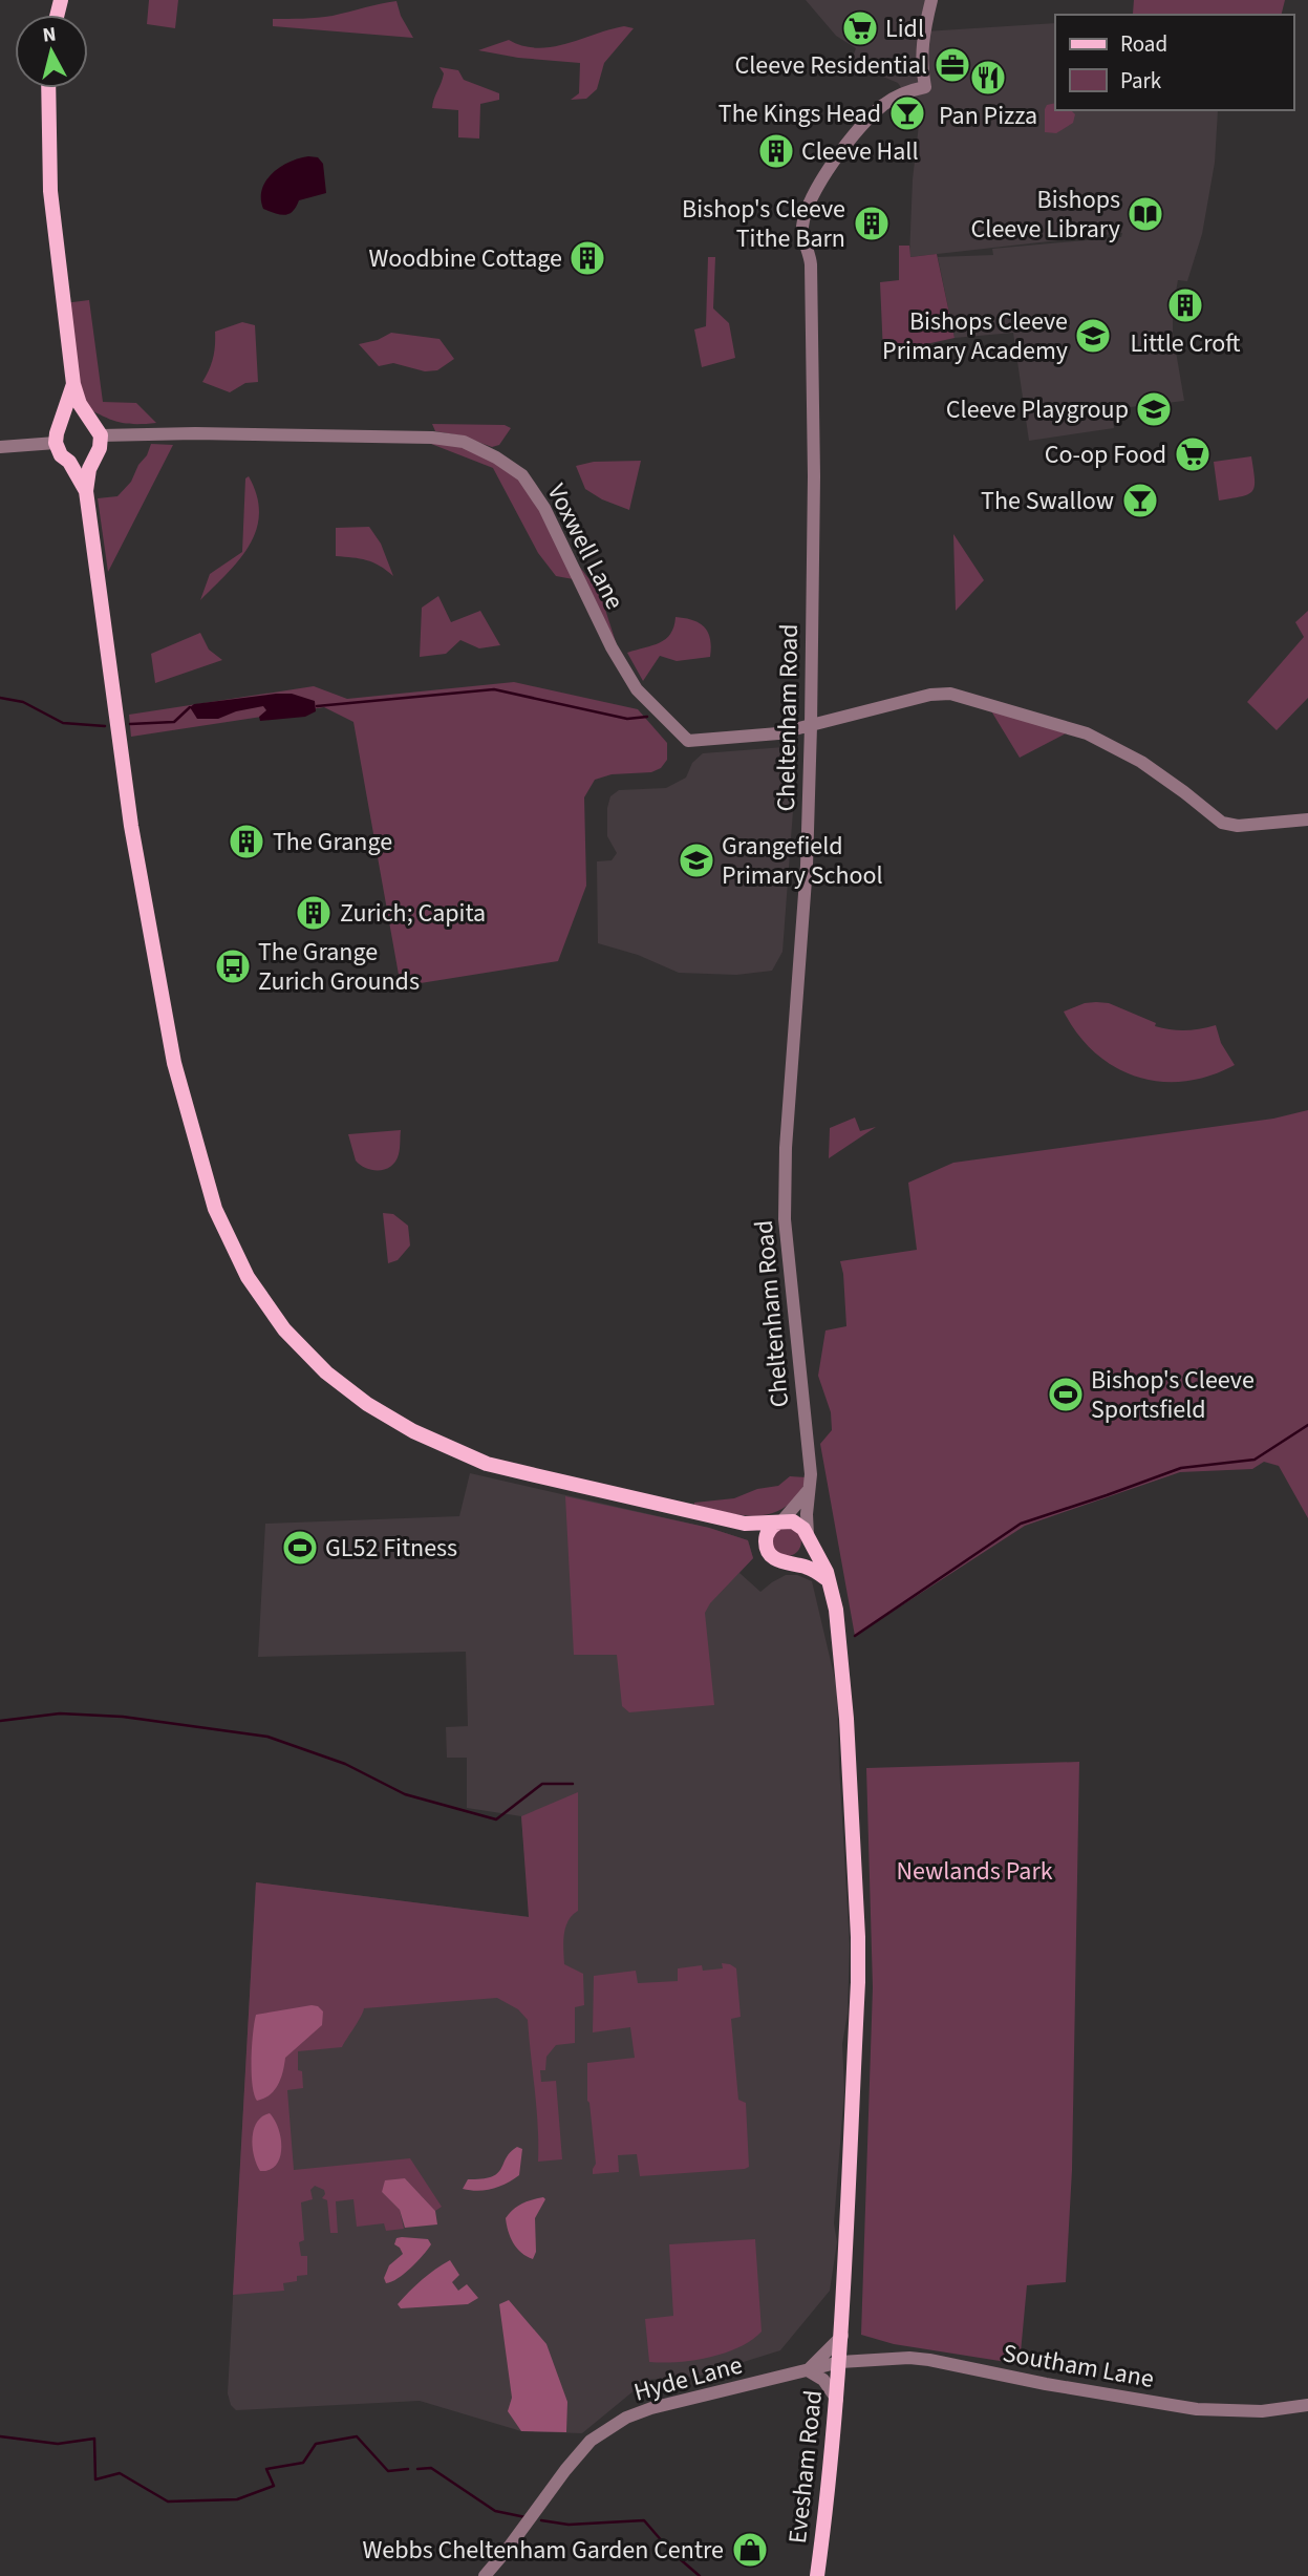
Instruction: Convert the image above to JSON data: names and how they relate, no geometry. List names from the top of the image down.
{
  "streets": {
    "main road": ["Evesham Road"],
    "street": [
      "Voxwell Lane",
      "Cheltenham Road",
      "Southam Lane",
      "Hyde Lane"
    ]
  },
  "crossings": [
    ["Voxwell Lane", "Cheltenham Road"],
    ["Cheltenham Road", "Evesham Road"],
    ["Southam Lane", "Hyde Lane"],
    ["Southam Lane", "Evesham Road"],
    ["Hyde Lane", "Evesham Road"]
  ],
  "parks": ["Newlands Park"],
  "places": {
    "supermarket": ["Lidl", "Co-op Food"],
    "office": ["Cleeve Residential"],
    "restaurant": ["Pan Pizza"],
    "bar": ["The Kings Head", "The Swallow"],
    "building": [
      "Cleeve Hall",
      "Bishop's Cleeve Tithe Barn",
      "Woodbine Cottage",
      "Little Croft",
      "The Grange",
      "Zurich; Capita"
    ],
    "library": ["Bishops Cleeve Library"],
    "school or university": ["Bishops Cleeve Primary Academy", "Cleeve Playgroup", "Grangefield Primary School"],
    "bus stop": ["The Grange Zurich Grounds"],
    "sports": ["Bishop's Cleeve Sportsfield", "GL52 Fitness"],
    "shop": ["Webbs Cheltenham Garden Centre"]
  },
  "legend": ["Road", "Park"],
  "north": "top"
}
